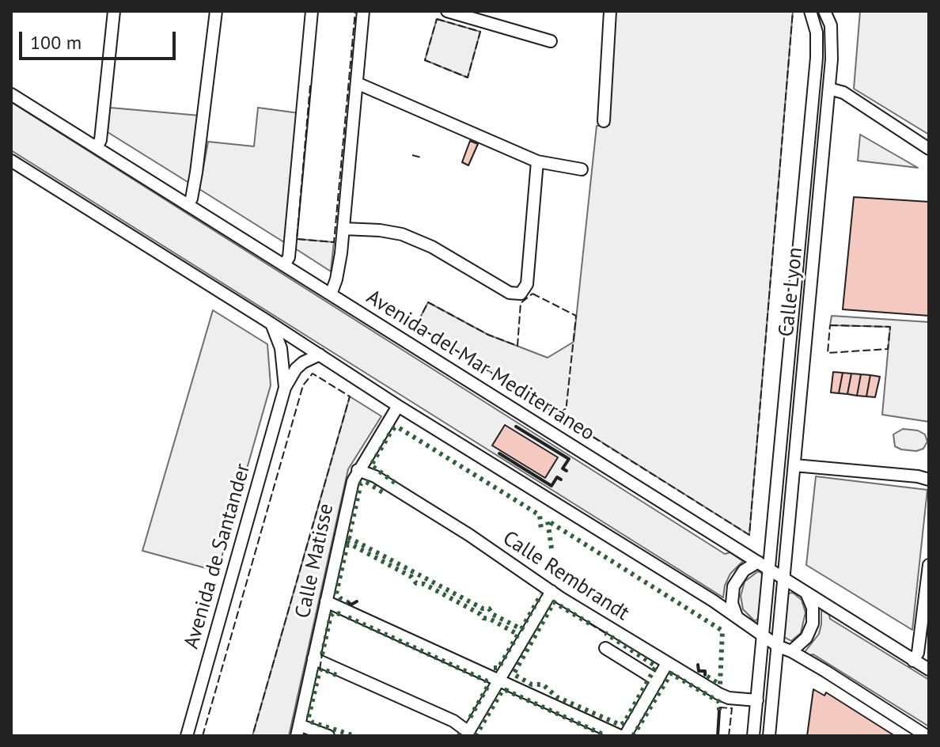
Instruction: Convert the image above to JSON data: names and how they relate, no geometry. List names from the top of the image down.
{
  "streets": {
    "street": [
      "Calle Lyon",
      "Avenida del Mar Mediterráneo",
      "Avenida de Santander",
      "Calle Matisse",
      "Calle Rembrandt"
    ]
  },
  "crossings": [
    ["Calle Lyon", "Avenida del Mar Mediterráneo"],
    ["Calle Lyon", "Calle Rembrandt"],
    ["Calle Matisse", "Calle Rembrandt"]
  ],
  "scale_bar": "100 m"
}
